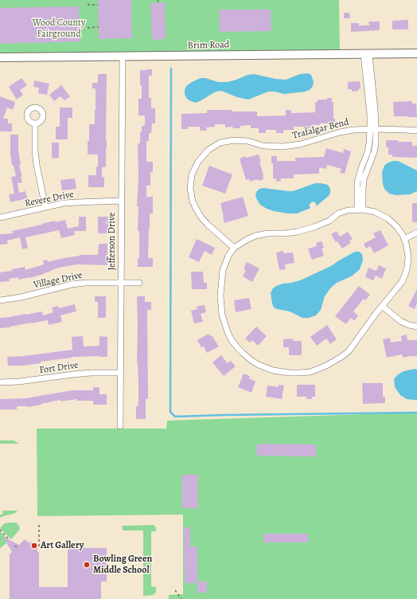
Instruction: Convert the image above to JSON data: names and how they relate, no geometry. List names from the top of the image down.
{
  "streets": {
    "street": [
      "Brim Road",
      "Trafalgar Bend",
      "Revere Drive",
      "Jefferson Drive",
      "Village Drive",
      "Fort Drive"
    ]
  },
  "crossings": [
    ["Brim Road", "Jefferson Drive"],
    ["Revere Drive", "Jefferson Drive"],
    ["Jefferson Drive", "Village Drive"],
    ["Jefferson Drive", "Fort Drive"]
  ],
  "parks": ["Wood County Fairground"],
  "places": ["Art Gallery", "Bowling Green Middle School"]
}
